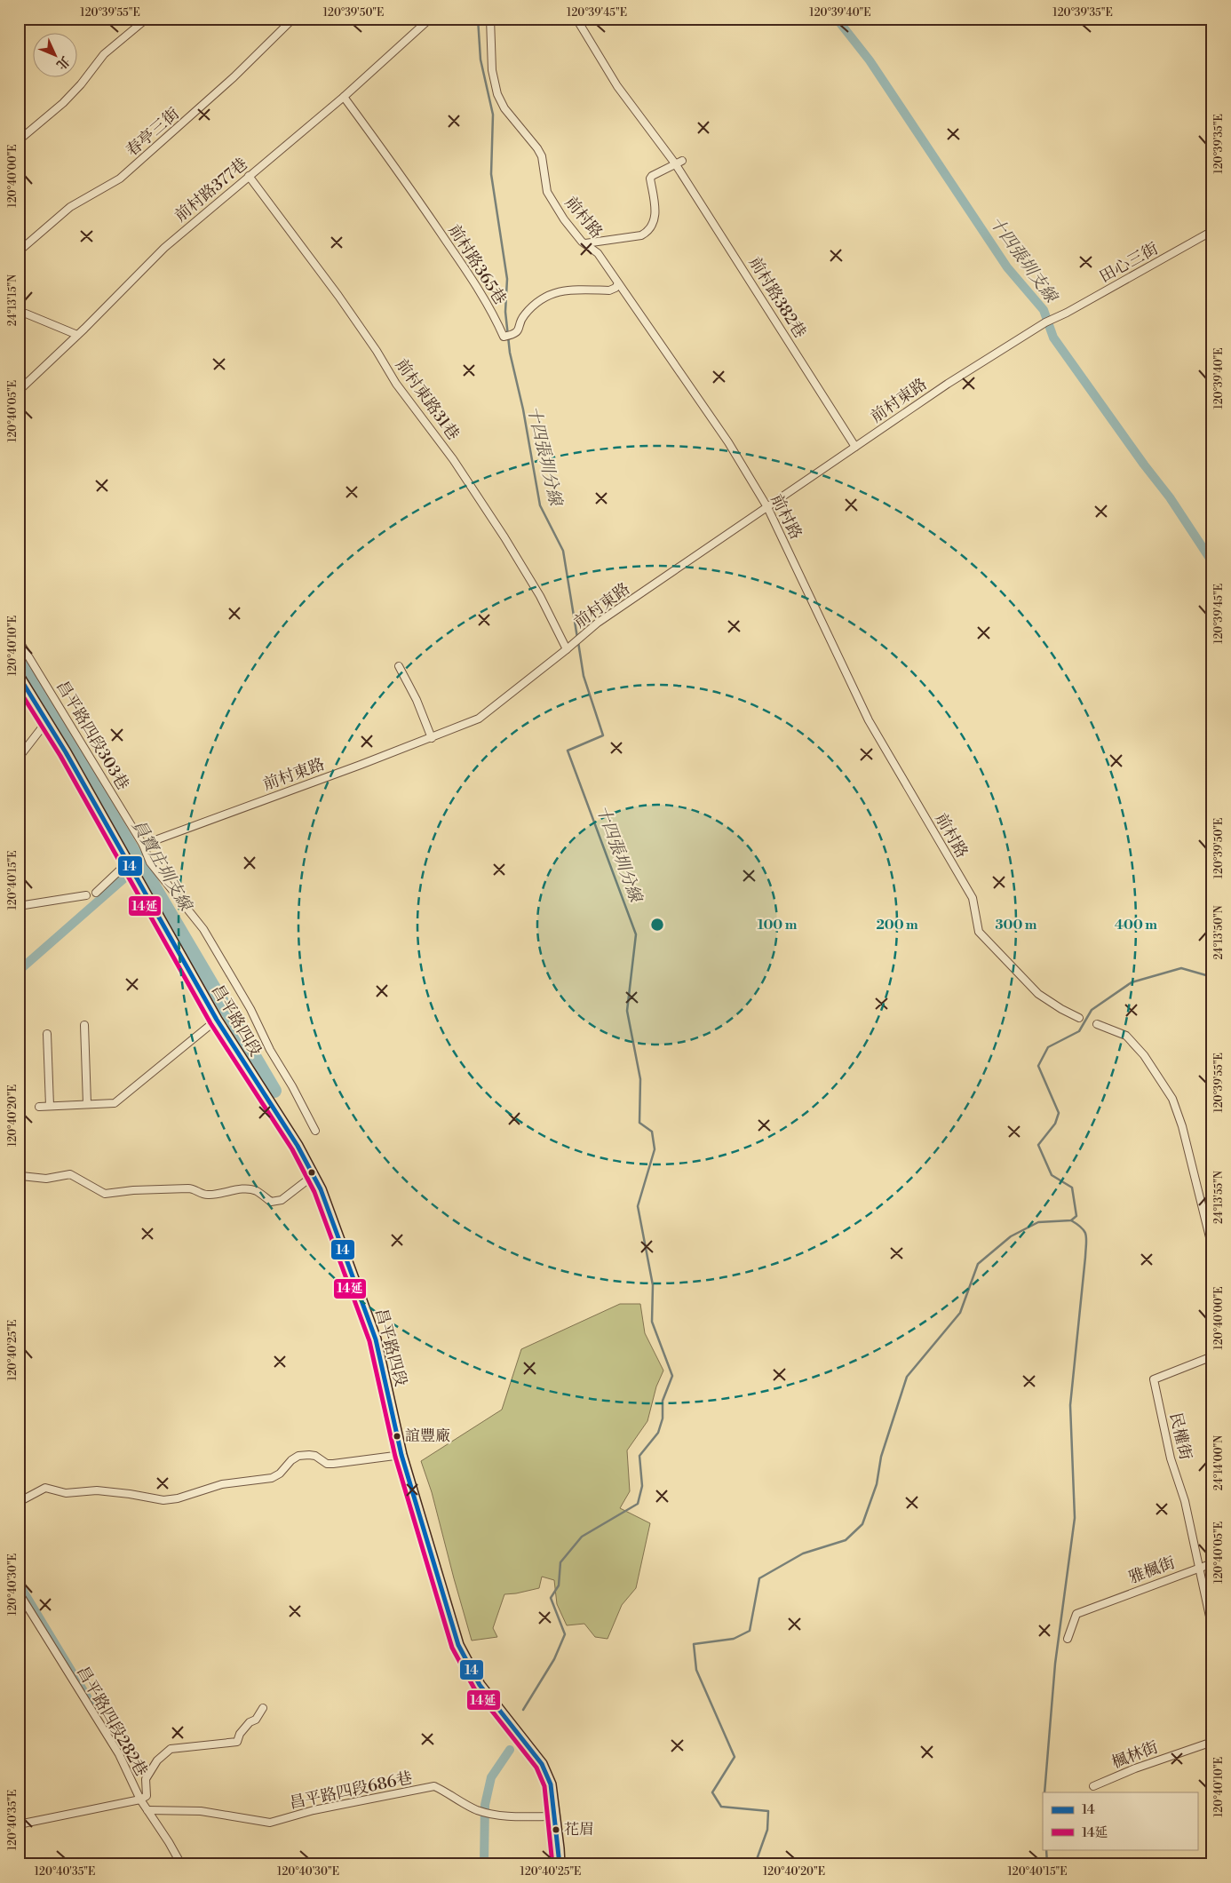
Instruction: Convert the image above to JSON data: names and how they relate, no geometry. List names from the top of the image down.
{
  "streets": {
    "street": [
      "春亭三街",
      "前村路377巷",
      "前村路",
      "田心三街",
      "前村路365巷",
      "前村路382巷",
      "前村東路31巷",
      "前村東路",
      "昌平路四段303巷",
      "昌平路四段",
      "民權街",
      "雅楓街",
      "昌平路四段282巷",
      "楓林街",
      "昌平路四段686巷"
    ]
  },
  "crossings": [
    ["前村路377巷", "前村路365巷"],
    ["前村路377巷", "前村東路31巷"],
    ["前村路", "前村路365巷"],
    ["前村路", "前村東路"],
    ["田心三街", "前村東路"],
    ["前村路382巷", "前村東路"],
    ["前村東路31巷", "前村東路"],
    ["前村東路", "昌平路四段303巷"],
    ["昌平路四段", "昌平路四段686巷"],
    ["民權街", "雅楓街"],
    ["昌平路四段282巷", "昌平路四段686巷"]
  ],
  "water": ["十四張圳支線", "十四張圳分線", "員寶庄圳支線"],
  "places": ["誼豐廠", "花眉"],
  "lines": ["transit line 14", "transit line 14延"],
  "legend": ["14", "14延"],
  "north": "bottom right",
  "coordinates": [
    "120°39'55\"E",
    "120°39'50\"E",
    "120°39'45\"E",
    "120°39'40\"E",
    "120°39'35\"E",
    "120°40'00\"E",
    "24°13'15\"N",
    "120°40'05\"E",
    "120°40'10\"E",
    "120°40'15\"E",
    "24°13'50\"N",
    "120°40'20\"E",
    "24°13'55\"N",
    "120°40'25\"E",
    "24°14'00\"N",
    "120°40'30\"E",
    "120°40'35\"E"
  ],
  "rings": [
    "100 m",
    "200 m",
    "300 m",
    "400 m"
  ]
}
